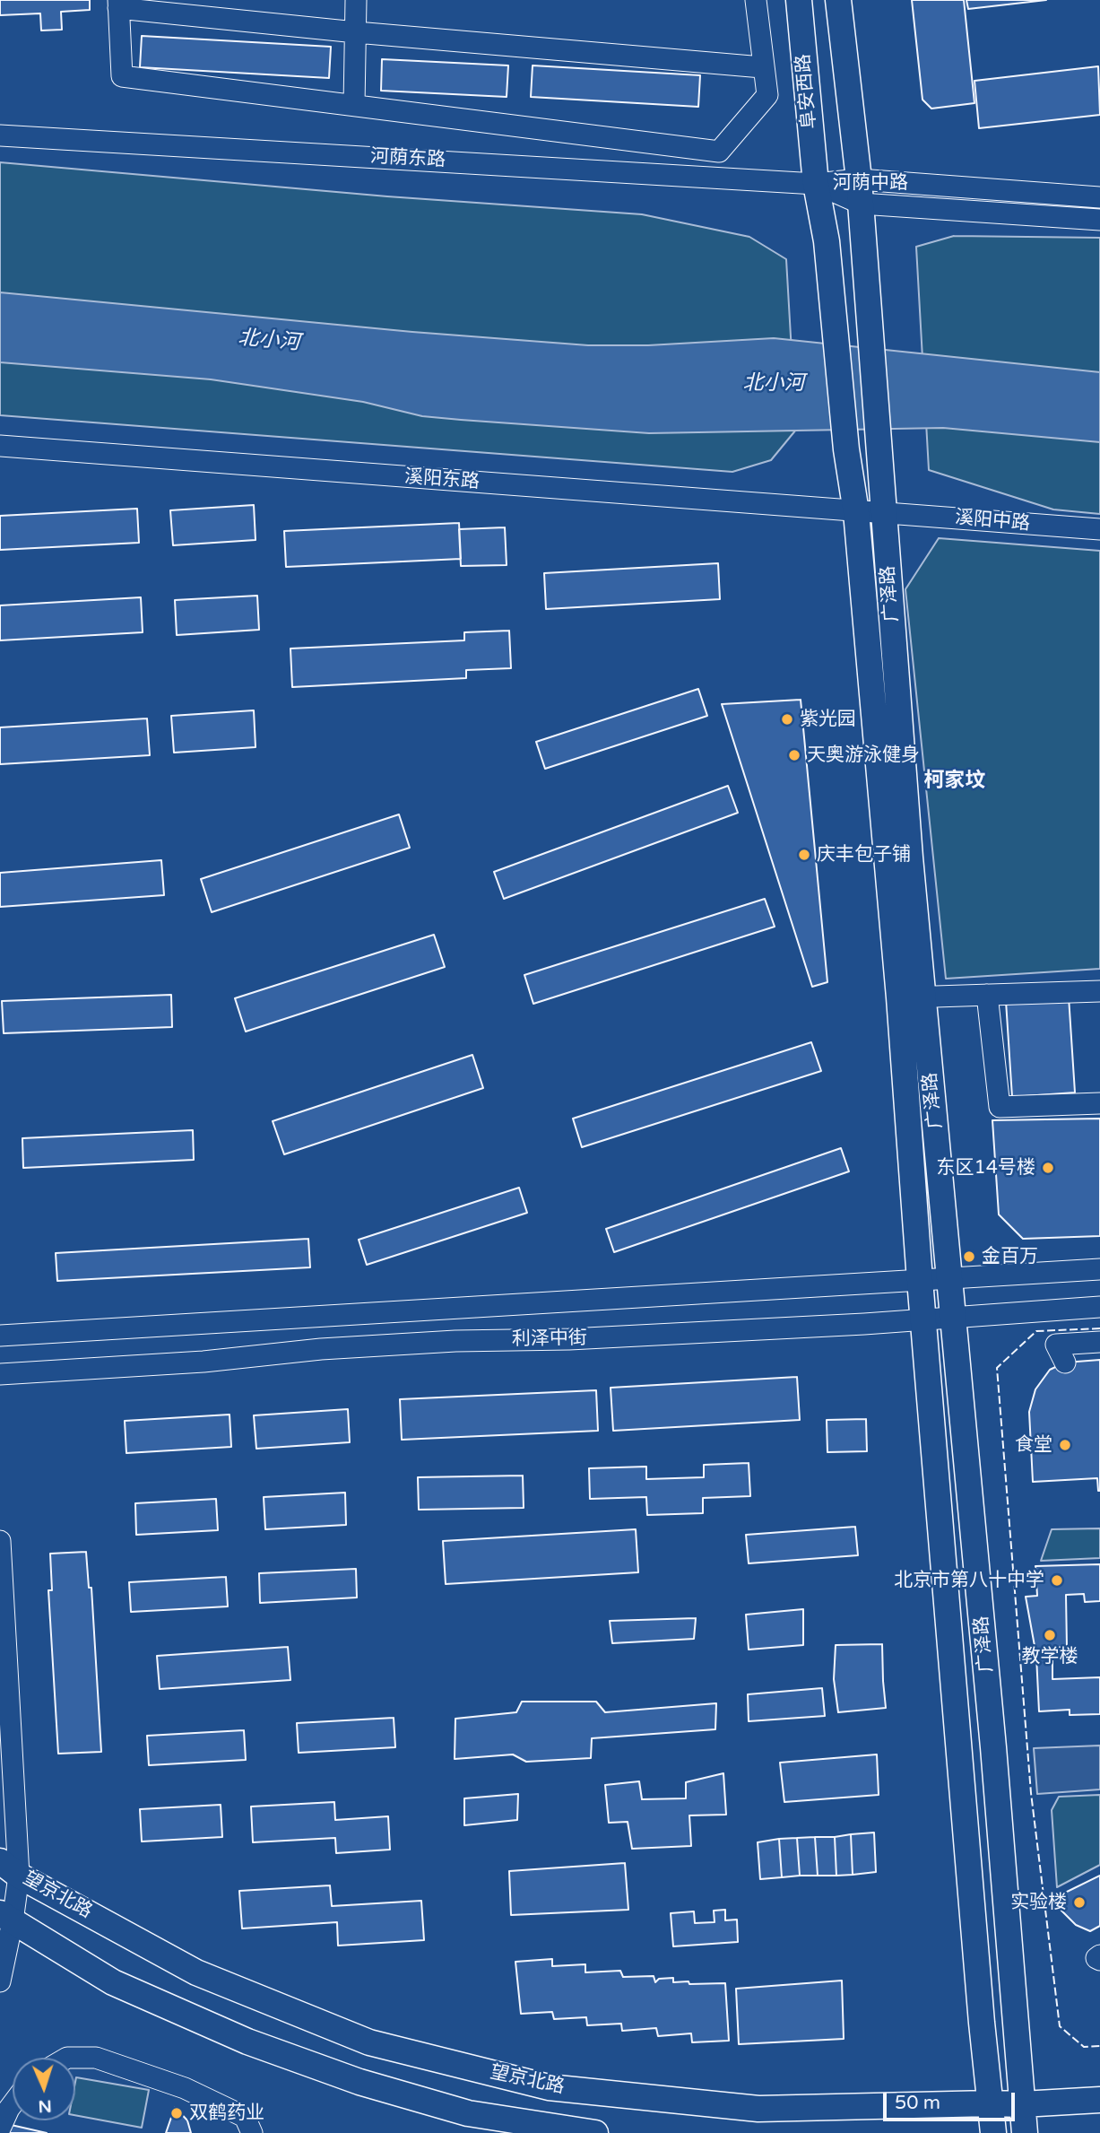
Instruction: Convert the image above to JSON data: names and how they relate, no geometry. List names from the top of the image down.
{
  "streets": {
    "main road": ["阜安西路", "广泽路", "望京北路"],
    "street": [
      "河荫东路",
      "河荫中路",
      "溪阳东路",
      "溪阳中路",
      "利泽中街"
    ]
  },
  "crossings": [
    ["阜安西路", "河荫东路"],
    ["阜安西路", "河荫中路"],
    ["阜安西路", "广泽路"],
    ["河荫东路", "河荫中路"],
    ["河荫东路", "广泽路"],
    ["河荫中路", "广泽路"],
    ["溪阳东路", "溪阳中路"],
    ["溪阳东路", "广泽路"],
    ["溪阳中路", "广泽路"],
    ["广泽路", "利泽中街"],
    ["广泽路", "望京北路"]
  ],
  "districts": ["柯家坟"],
  "water": ["北小河"],
  "places": [
    "紫光园",
    "天奥游泳健身",
    "庆丰包子铺",
    "东区14号楼",
    "金百万",
    "食堂",
    "北京市第八十中学",
    "教学楼",
    "实验楼",
    "双鹤药业"
  ],
  "scale_bar": "50 m",
  "north": "bottom"
}
